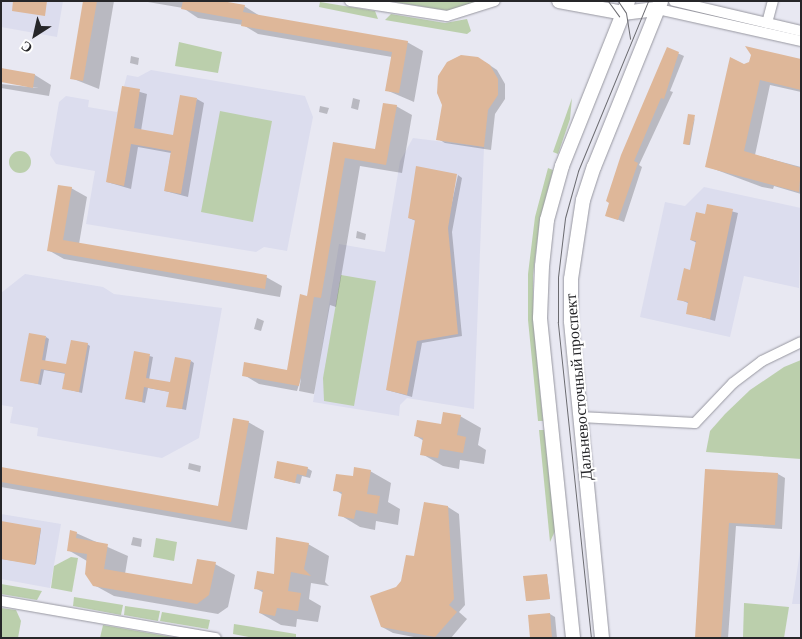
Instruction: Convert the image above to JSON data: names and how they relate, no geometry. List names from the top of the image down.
{
  "streets": {
    "main road": ["Дальневосточный проспект"]
  },
  "north": "bottom left"
}
